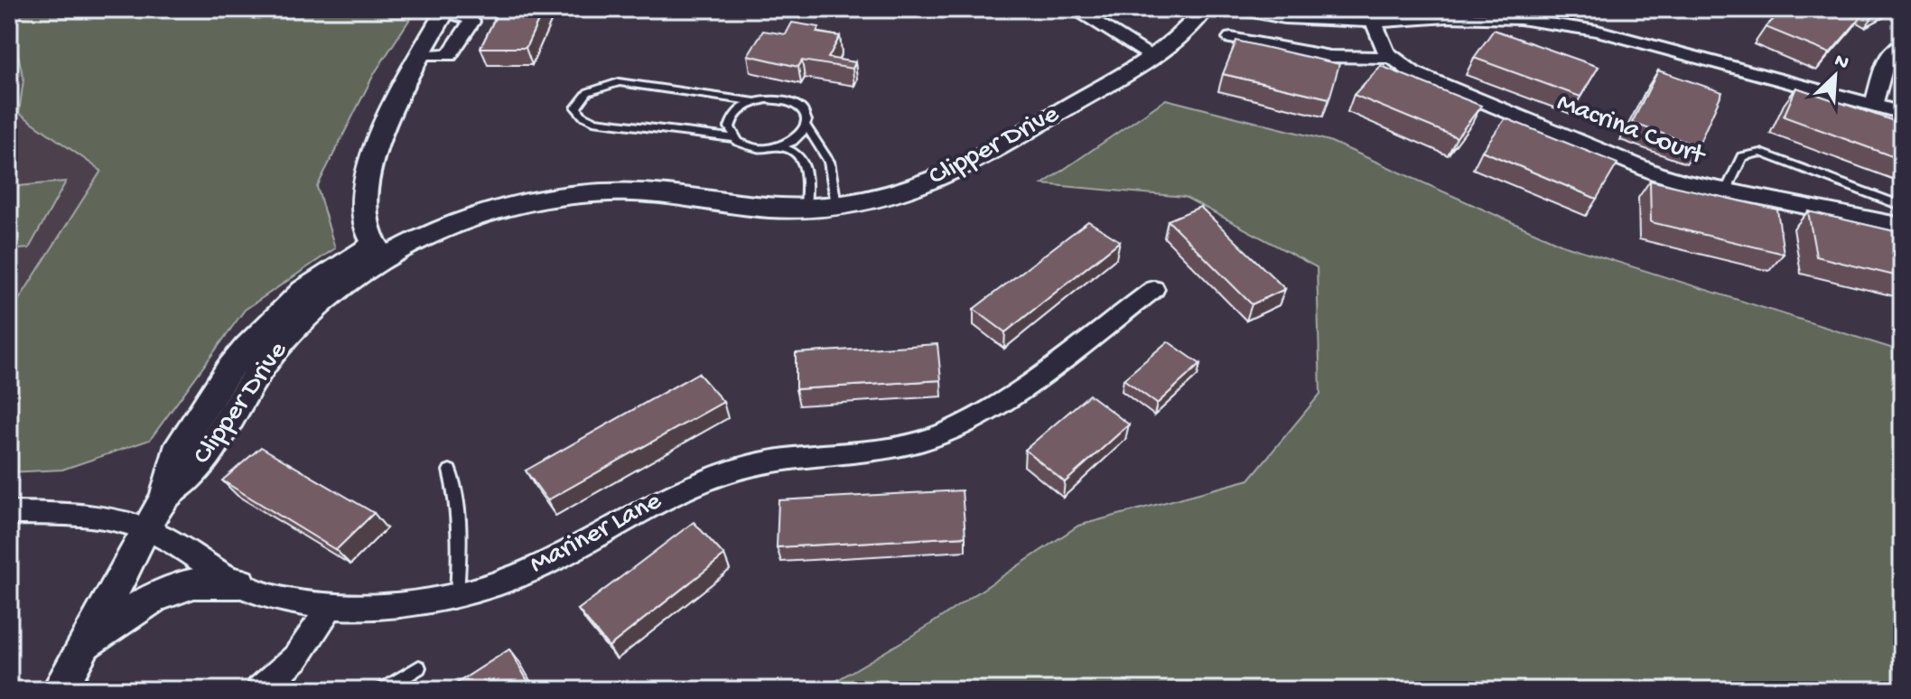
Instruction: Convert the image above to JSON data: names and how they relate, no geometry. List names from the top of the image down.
{
  "streets": {
    "street": ["Macrina Court", "Clipper Drive", "Mariner Lane"]
  },
  "crossings": [
    ["Clipper Drive", "Mariner Lane"]
  ],
  "north": "top right"
}
